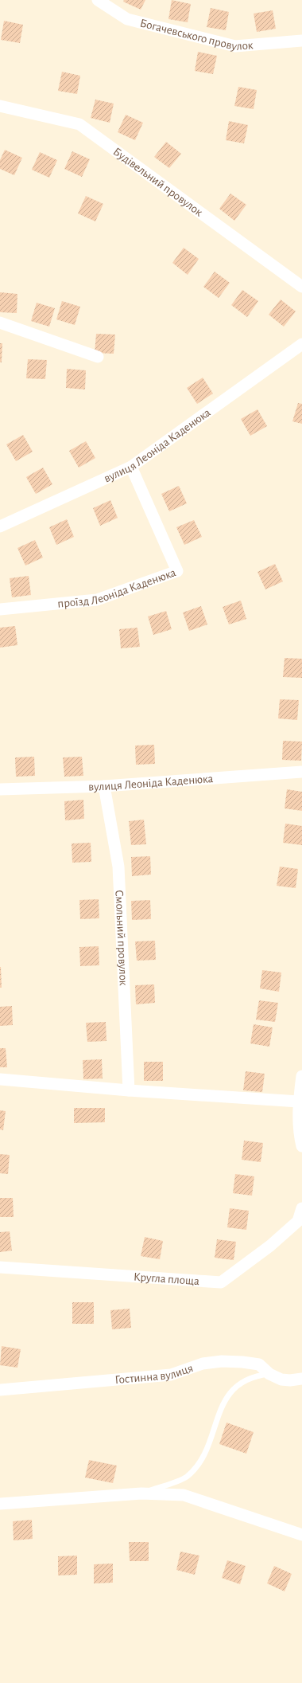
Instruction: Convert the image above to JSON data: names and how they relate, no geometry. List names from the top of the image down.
{
  "streets": {
    "street": [
      "Богачевського провулок",
      "Будівельний провулок",
      "вулиця Леоніда Каденюка",
      "проїзд Леоніда Каденюка",
      "Смольний провулок",
      "Кругла площа",
      "Гостинна вулиця"
    ]
  },
  "crossings": [
    ["вулиця Леоніда Каденюка", "проїзд Леоніда Каденюка"],
    ["вулиця Леоніда Каденюка", "Смольний провулок"]
  ]
}
